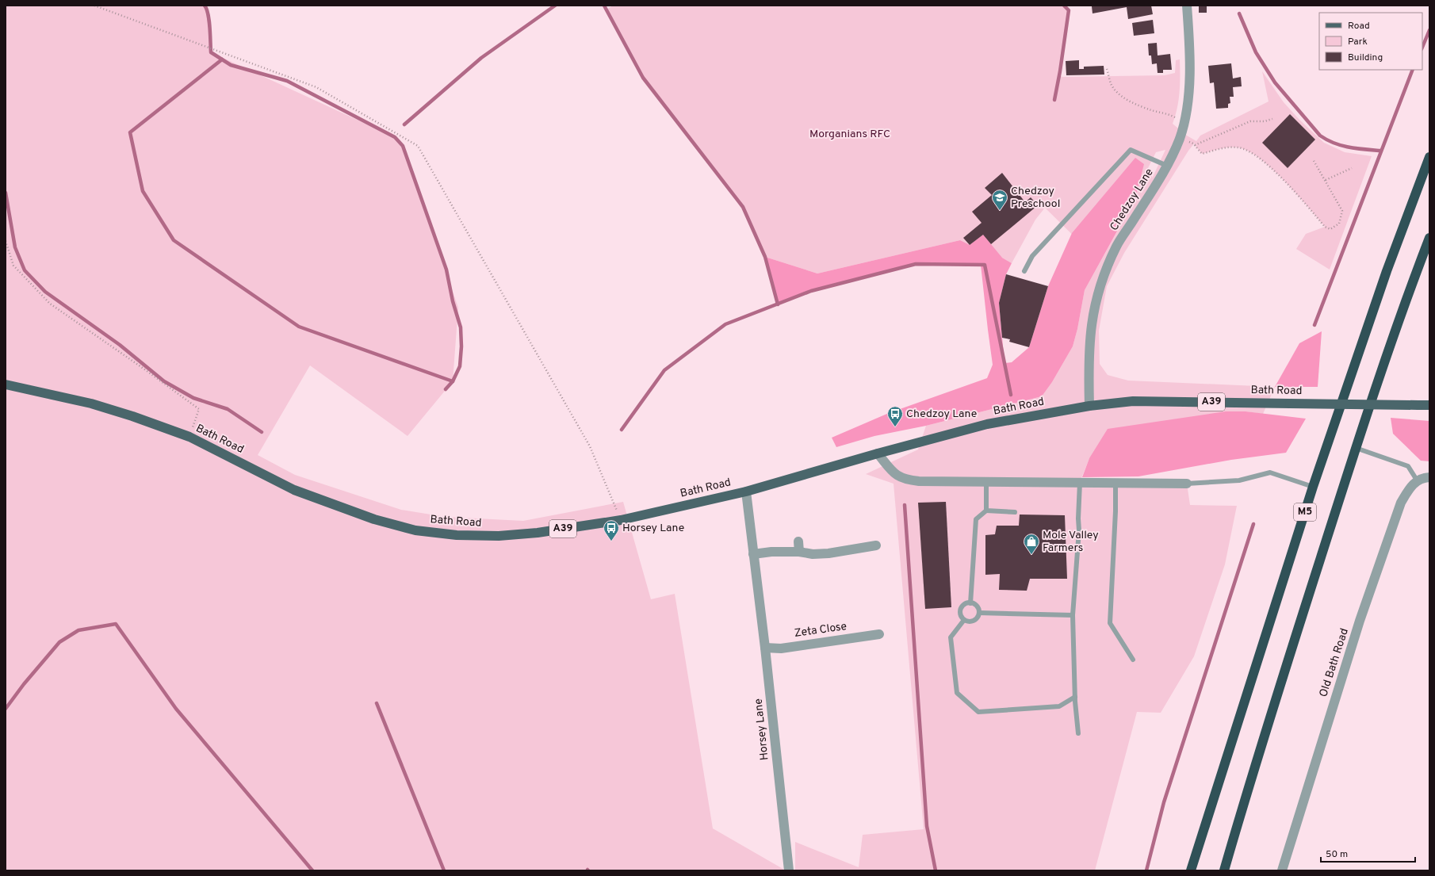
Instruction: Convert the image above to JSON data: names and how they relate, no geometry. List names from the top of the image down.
{
  "streets": {
    "highway": ["M5"],
    "main road": ["Bath Road", "A39"],
    "street": [
      "Chedzoy Lane",
      "Zeta Close",
      "Old Bath Road",
      "Horsey Lane"
    ]
  },
  "crossings": [
    ["Chedzoy Lane", "Bath Road"],
    ["Bath Road", "Horsey Lane"],
    ["Zeta Close", "Horsey Lane"]
  ],
  "parks": ["Morganians RFC"],
  "places": {
    "school or university": ["Chedzoy Preschool"],
    "bus stop": ["Chedzoy Lane", "Horsey Lane"],
    "shop": ["Mole Valley Farmers"]
  },
  "legend": ["Road", "Park", "Building"],
  "scale_bar": "50 m"
}
